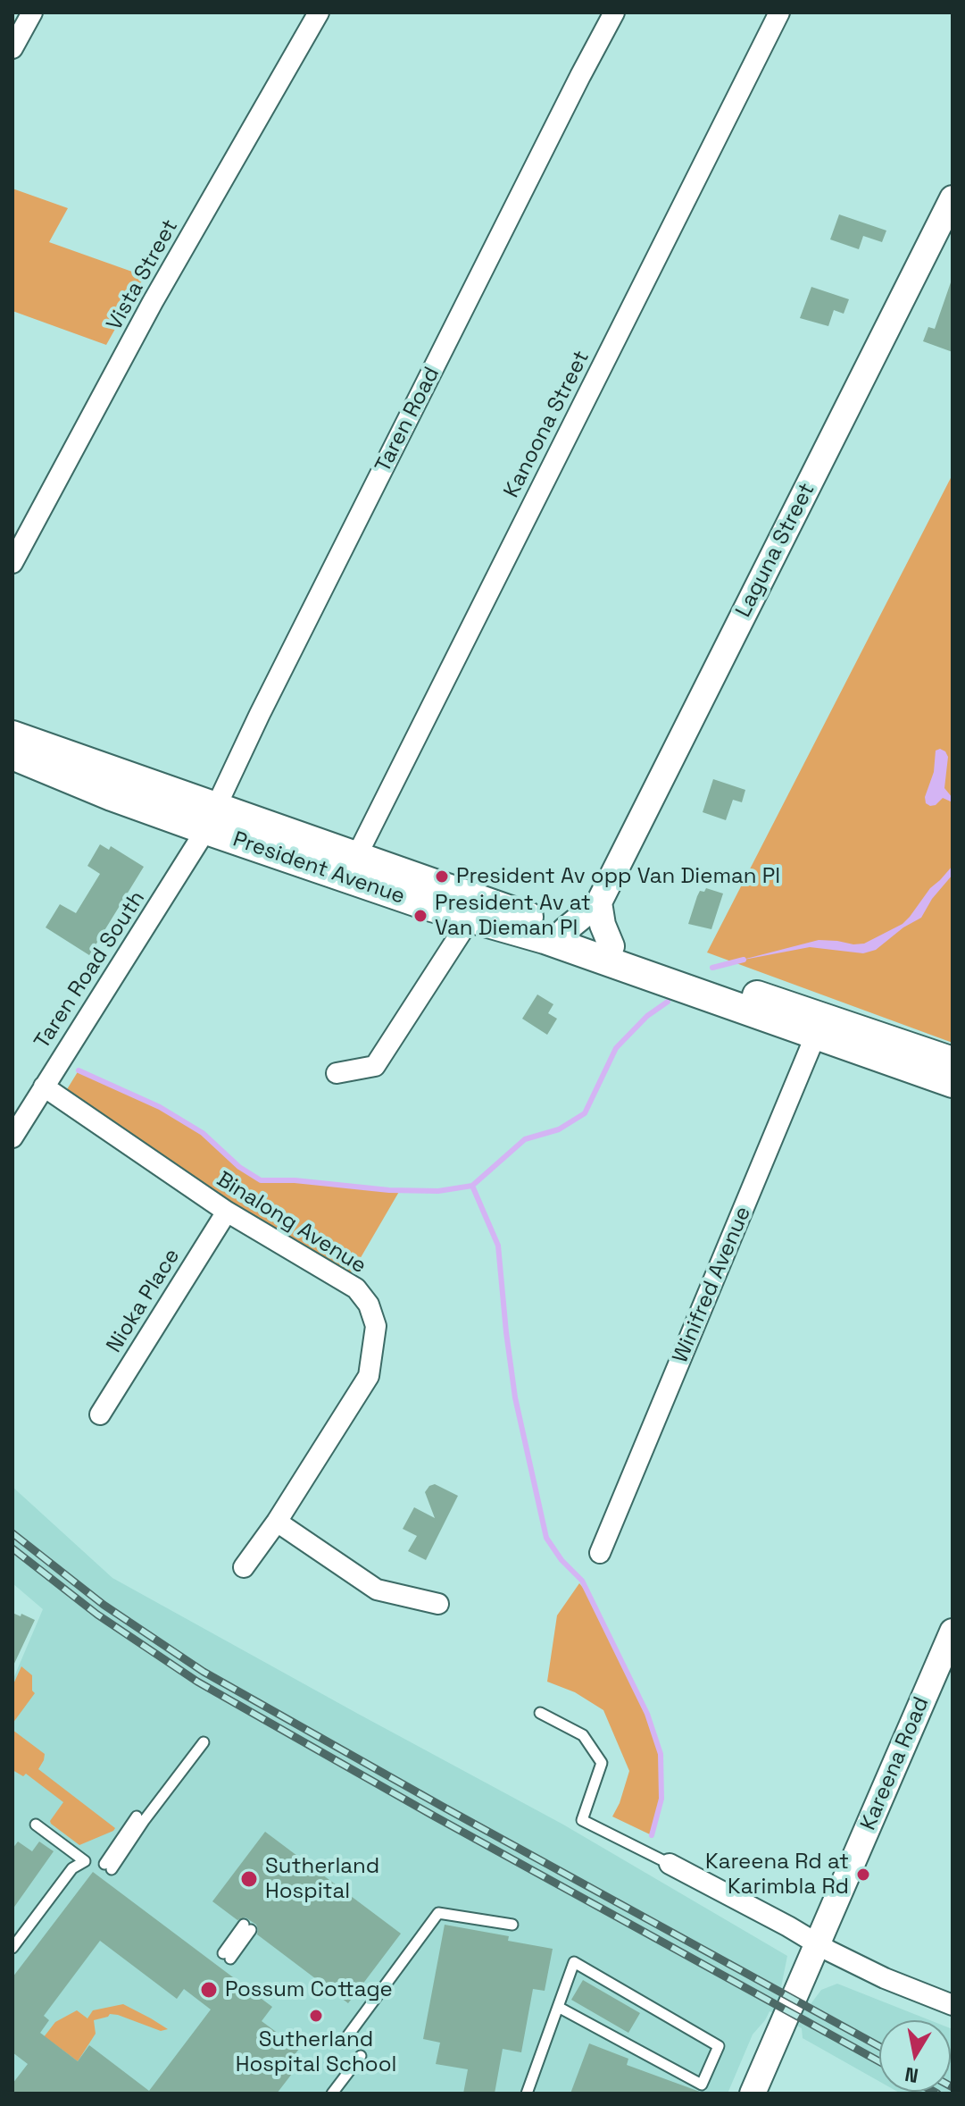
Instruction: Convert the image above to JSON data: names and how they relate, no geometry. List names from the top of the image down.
{
  "streets": {
    "main road": ["President Avenue"],
    "street": [
      "Vista Street",
      "Taren Road",
      "Kanoona Street",
      "Laguna Street",
      "Taren Road South",
      "Binalong Avenue",
      "Winifred Avenue",
      "Nioka Place",
      "Kareena Road"
    ]
  },
  "crossings": [
    ["Taren Road", "President Avenue"],
    ["Taren Road", "Taren Road South"],
    ["Kanoona Street", "President Avenue"],
    ["Laguna Street", "President Avenue"],
    ["President Avenue", "Taren Road South"],
    ["President Avenue", "Winifred Avenue"],
    ["Taren Road South", "Binalong Avenue"],
    ["Binalong Avenue", "Nioka Place"]
  ],
  "places": [
    "President Av opp Van Dieman Pl",
    "President Av at Van Dieman Pl",
    "Kareena Rd at Karimbla Rd",
    "Sutherland Hospital",
    "Possum Cottage",
    "Sutherland Hospital School"
  ],
  "north": "bottom"
}
